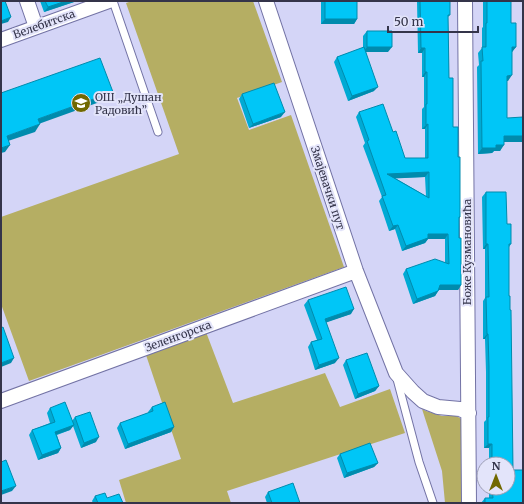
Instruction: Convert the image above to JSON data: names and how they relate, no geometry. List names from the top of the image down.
{
  "streets": {
    "street": [
      "Велебитска",
      "Змајевачки пут",
      "Боже Кузмановића",
      "Зеленгорска"
    ]
  },
  "crossings": [
    ["Змајевачки пут", "Боже Кузмановића"],
    ["Змајевачки пут", "Зеленгорска"]
  ],
  "places": {
    "school or university": ["ОШ „Душан Радовић”"]
  },
  "scale_bar": "50 m",
  "north": "top"
}
